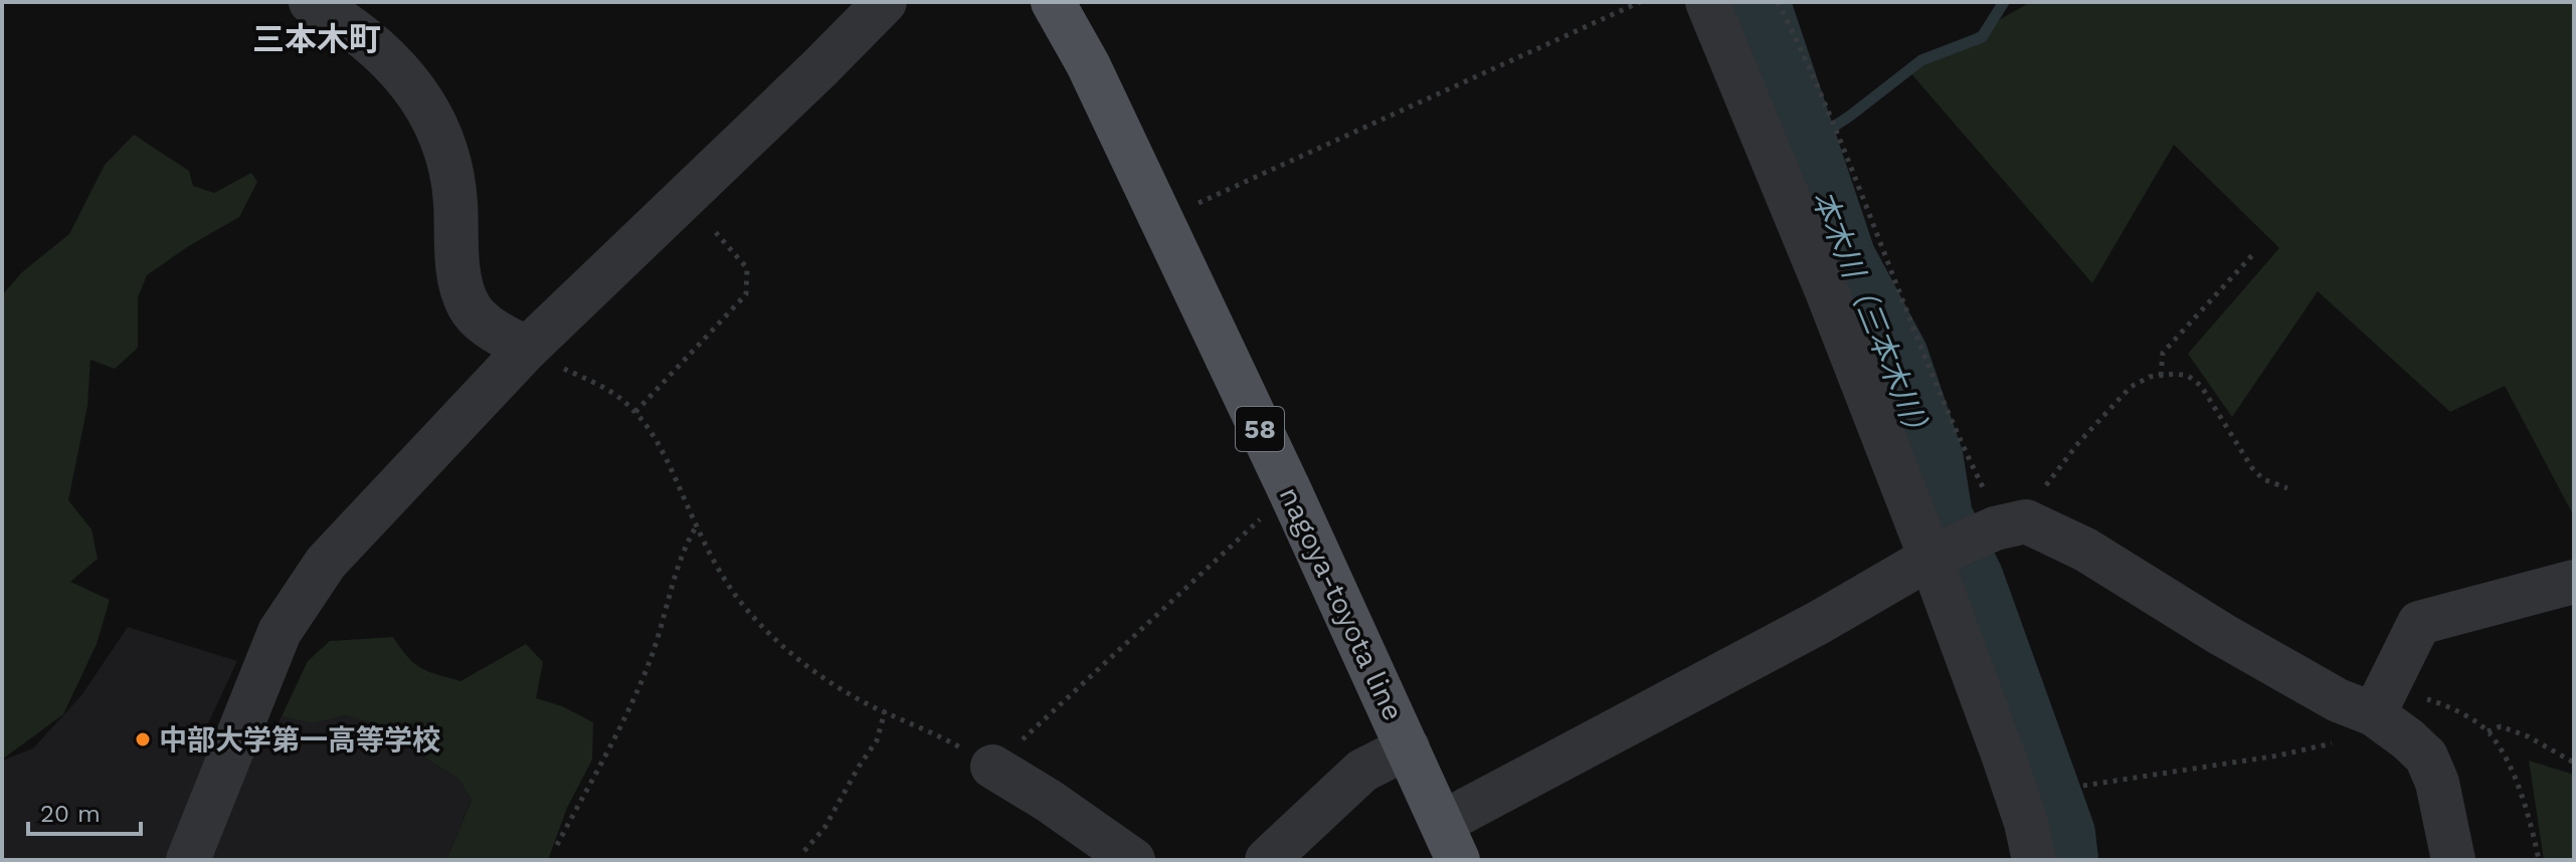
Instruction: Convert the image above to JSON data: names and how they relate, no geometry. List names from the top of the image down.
{
  "streets": {
    "main road": ["58", "nagoya-toyota line"]
  },
  "districts": ["三本木町"],
  "water": ["本木川（三本木川）"],
  "places": ["中部大学第一高等学校"],
  "scale_bar": "20 m"
}
